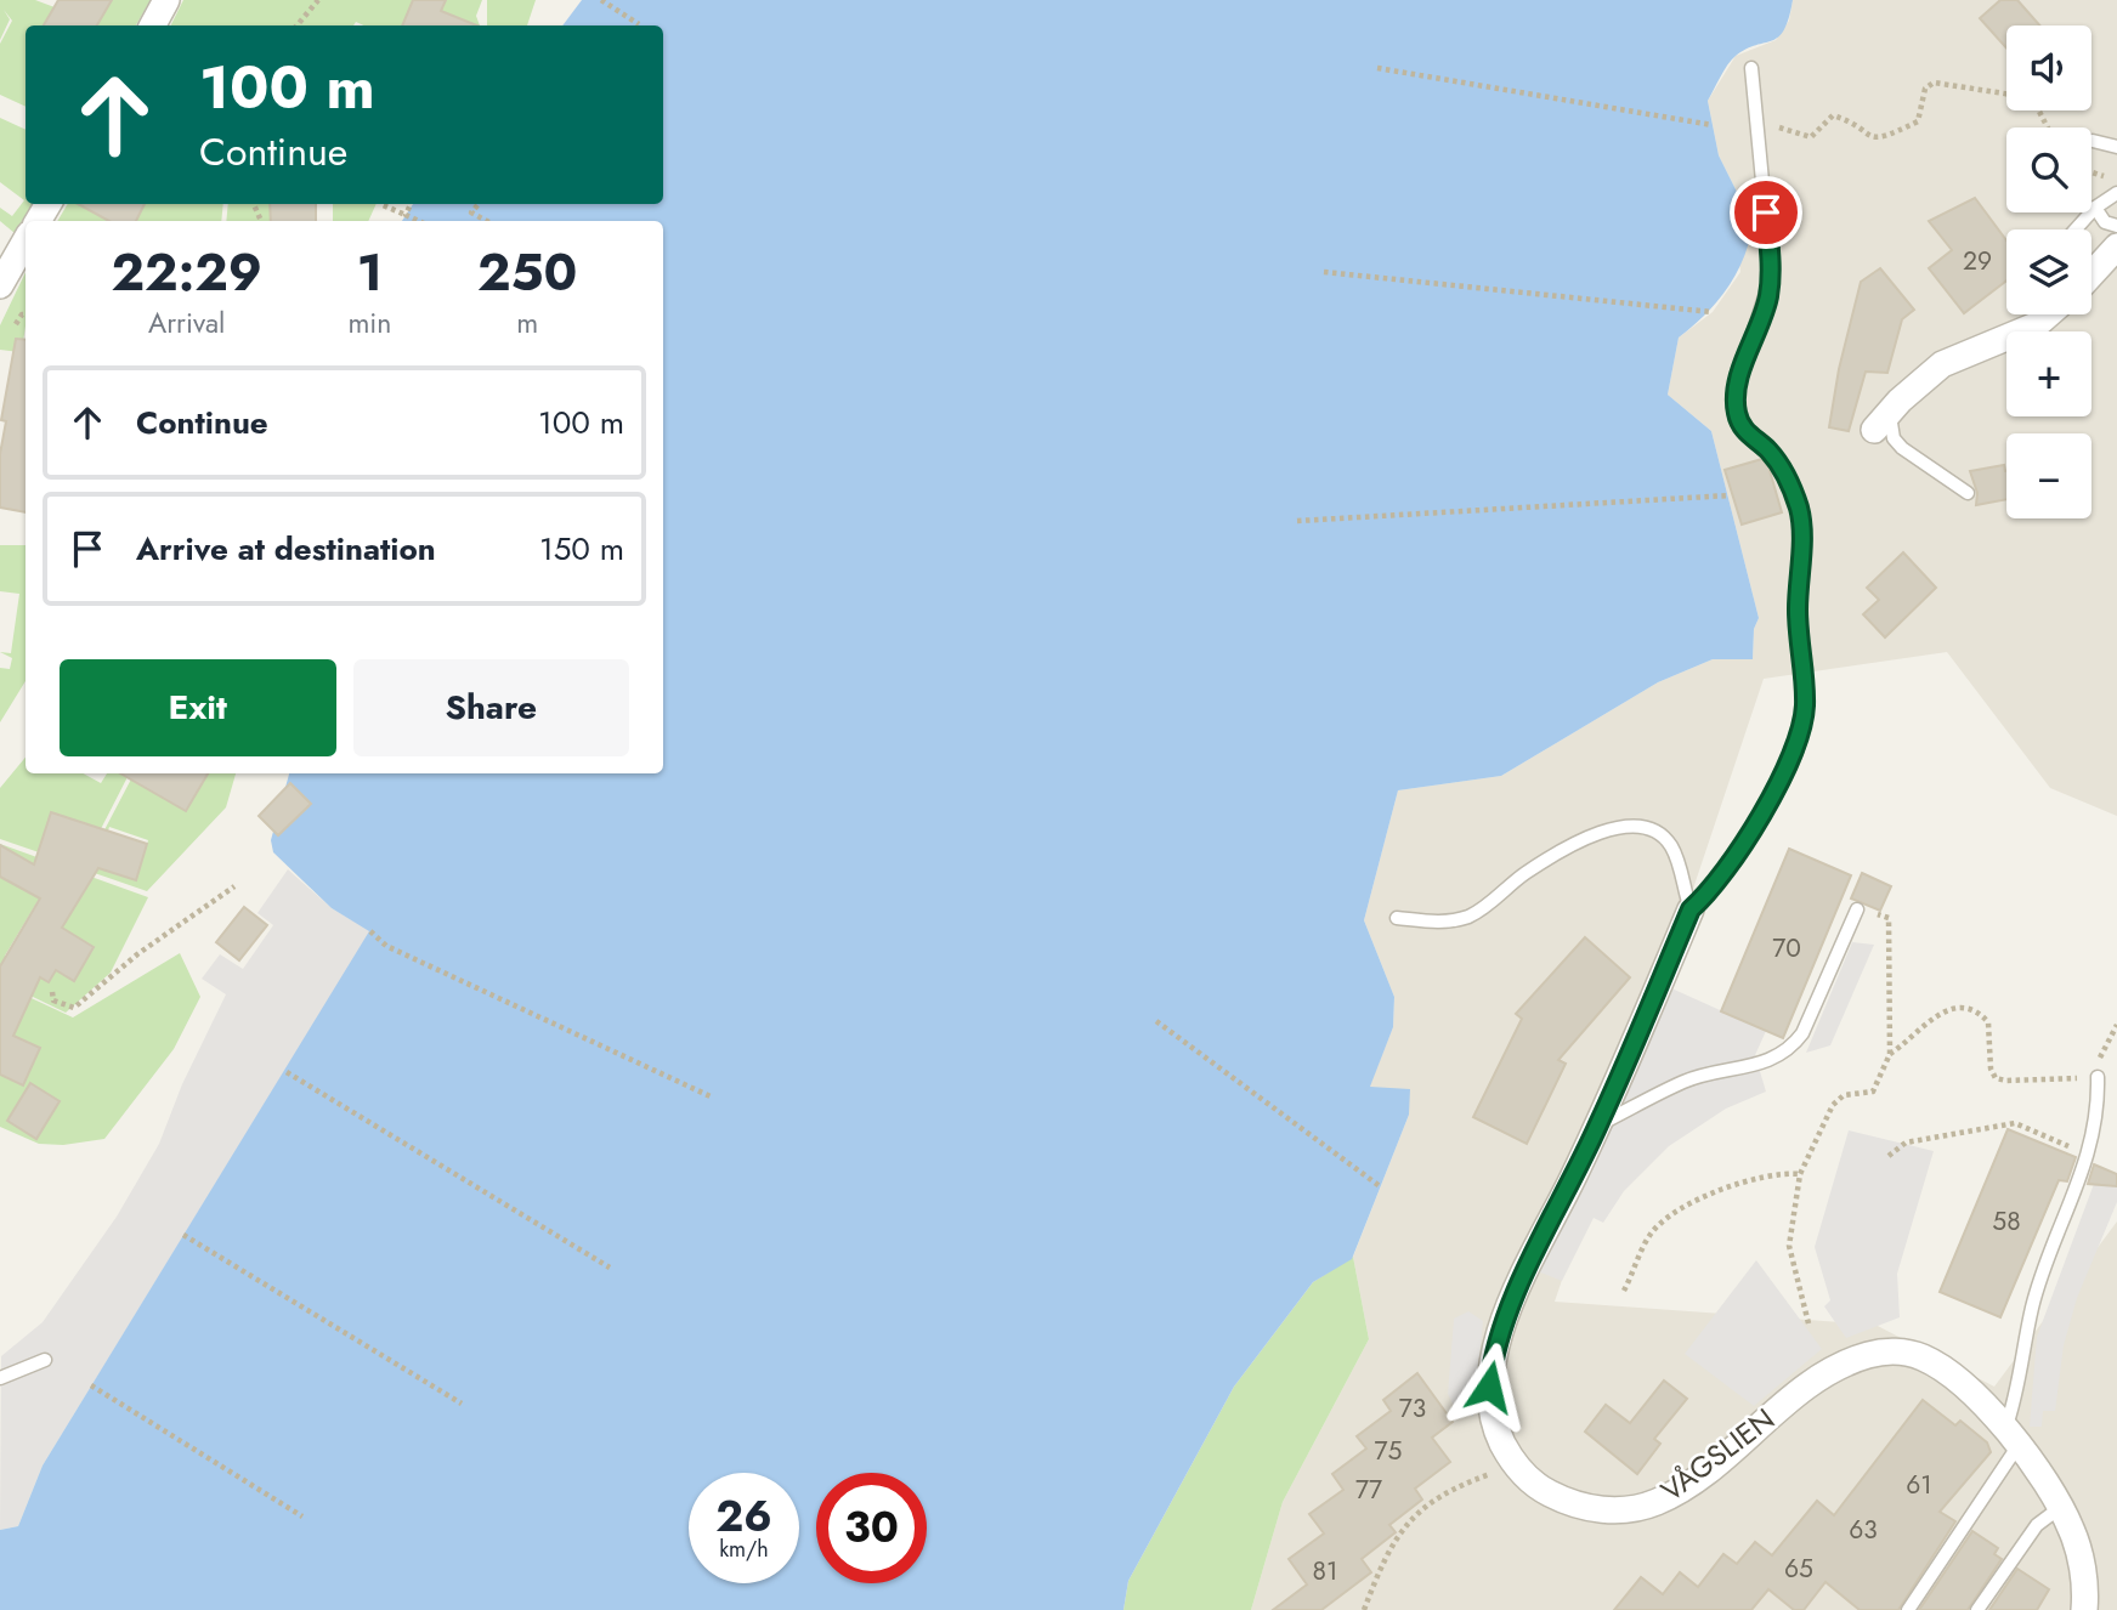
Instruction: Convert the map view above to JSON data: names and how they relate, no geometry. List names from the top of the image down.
{
  "streets": {
    "street": ["VÅGSLIEN"]
  },
  "house_numbers": [
    "29",
    "70",
    "58",
    "73",
    "75",
    "61",
    "77",
    "63",
    "65",
    "81"
  ],
  "page": {
    "map_buttons": ["+", "−"],
    "turn": ["100 m", "Continue"],
    "eta": [
      "22:29",
      "Arrival",
      "1",
      "min",
      "250",
      "m"
    ],
    "list": [
      {
        "name": "Continue",
        "value": "100 m"
      },
      {
        "name": "Arrive at destination",
        "value": "150 m"
      }
    ],
    "buttons": ["Exit", "Share"],
    "speed": "26 km/h",
    "limit": "30"
  }
}
